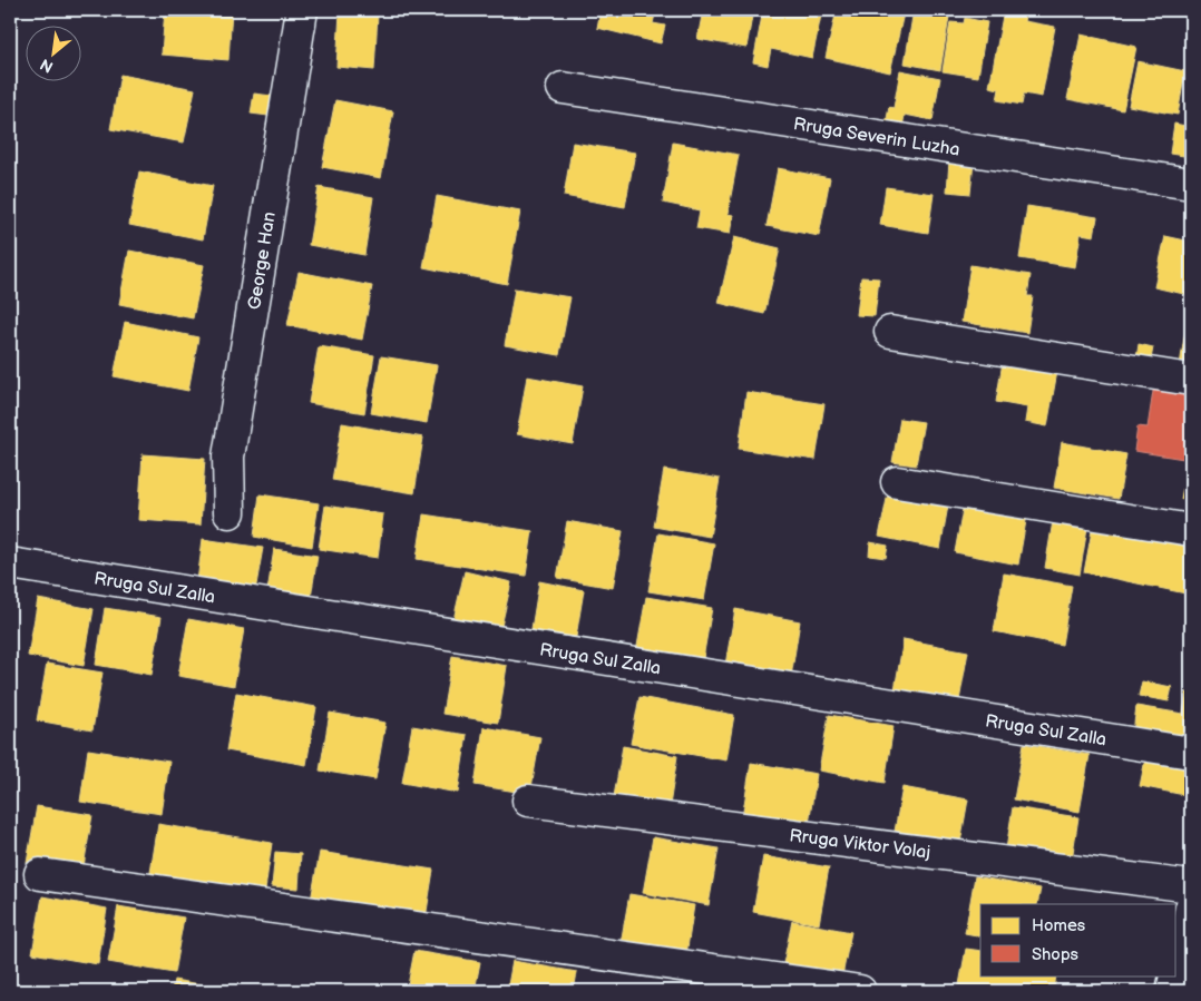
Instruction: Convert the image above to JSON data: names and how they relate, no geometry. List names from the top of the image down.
{
  "streets": {
    "street": [
      "Rruga Severin Luzha",
      "George Han",
      "Rruga Sul Zalla",
      "Rruga Viktor Volaj"
    ]
  },
  "legend": ["Homes", "Shops"],
  "north": "bottom left"
}
